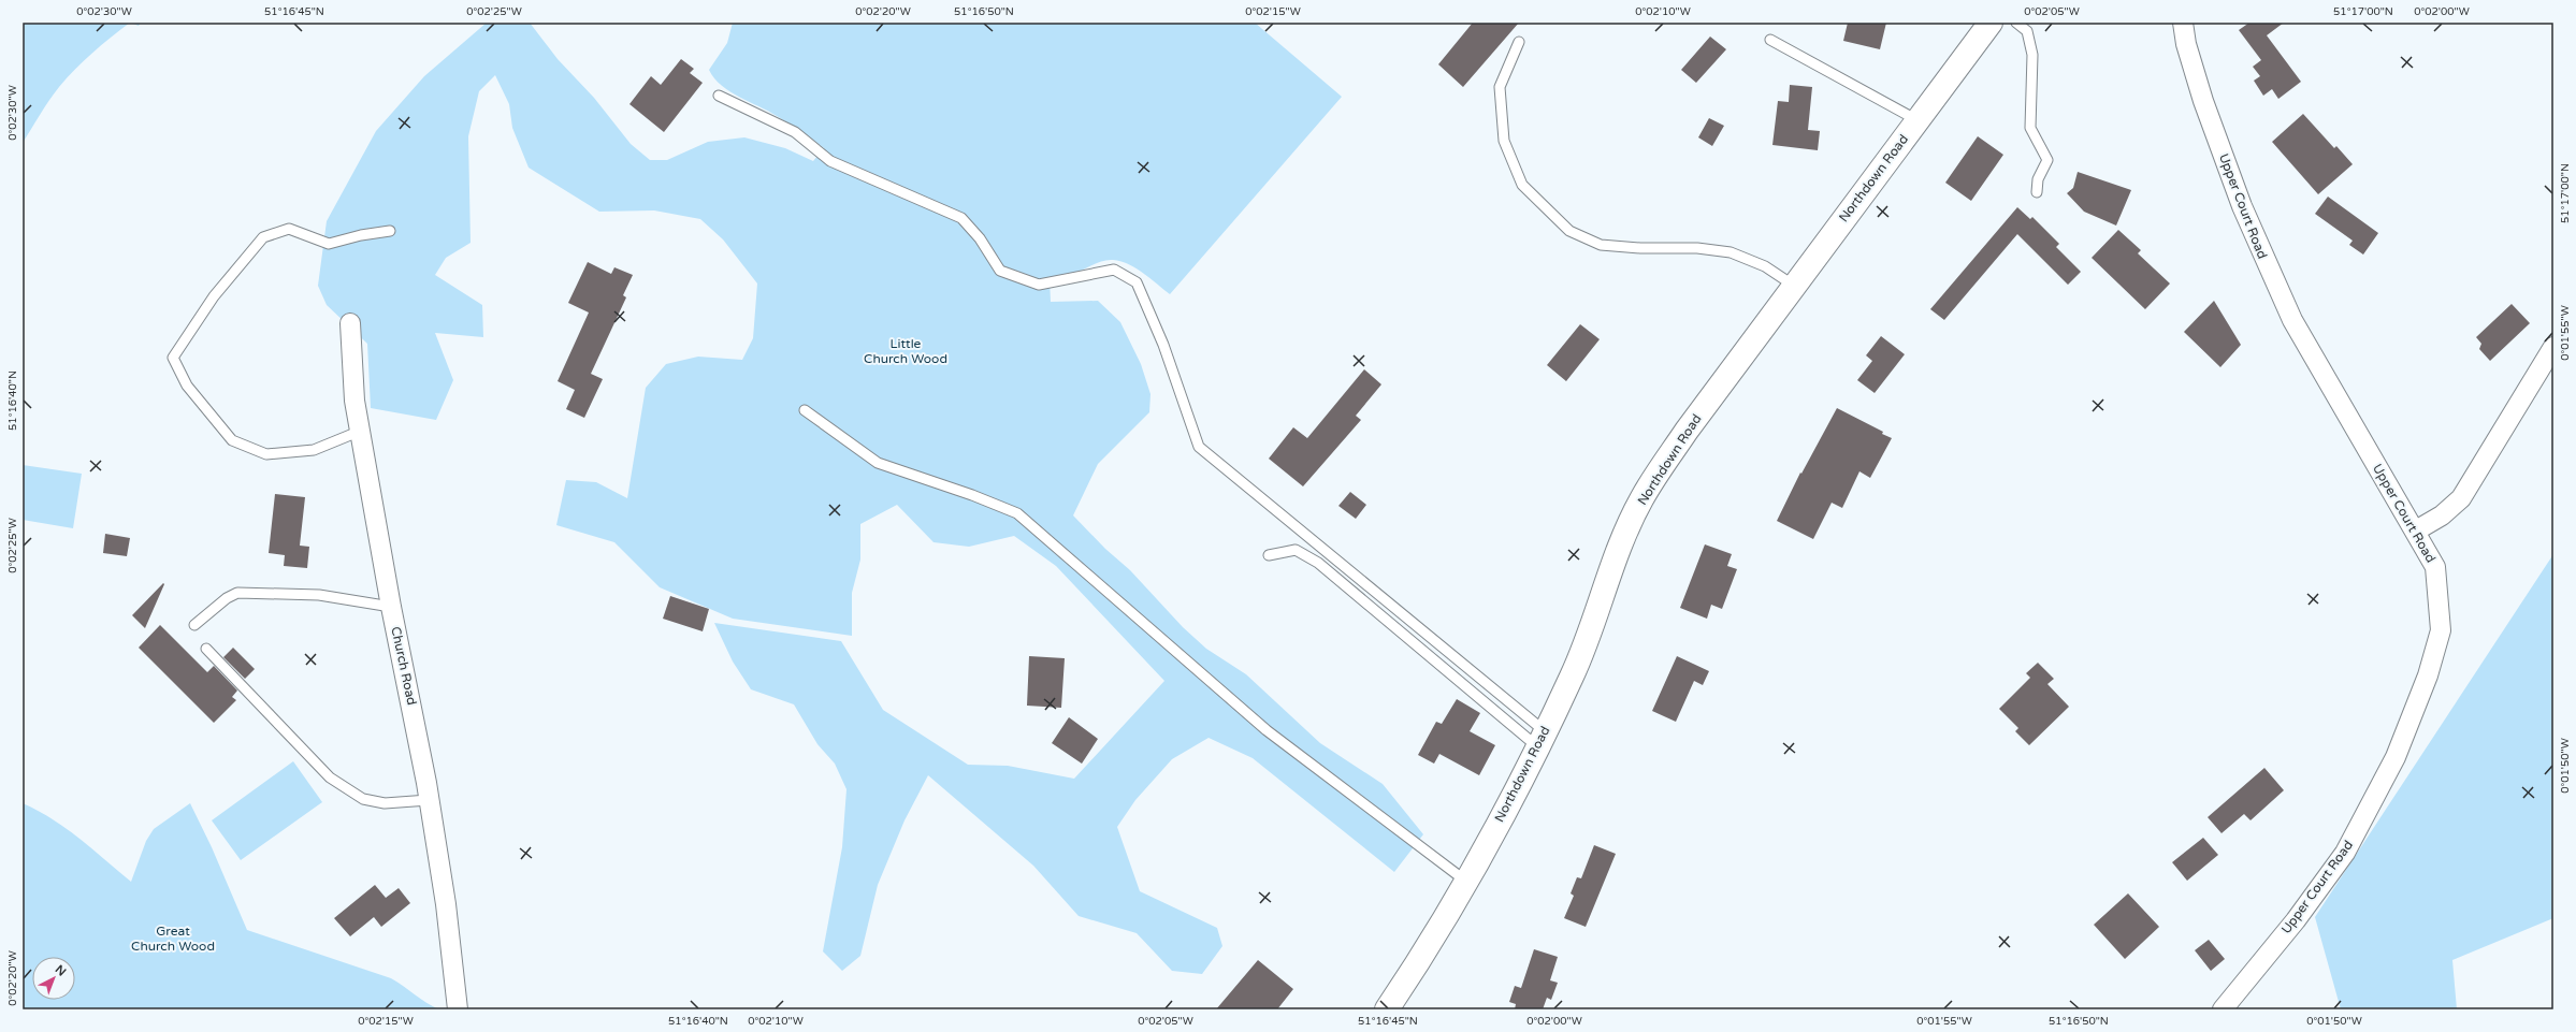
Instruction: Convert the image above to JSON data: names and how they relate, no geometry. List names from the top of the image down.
{
  "streets": {
    "street": ["Northdown Road", "Upper Court Road", "Church Road"]
  },
  "parks": ["Little Church Wood", "Great Church Wood"],
  "north": "top right",
  "coordinates": [
    "0°02'30\"W",
    "51°16'45\"N",
    "0°02'25\"W",
    "0°02'20\"W",
    "51°16'50\"N",
    "0°02'15\"W",
    "0°02'10\"W",
    "0°02'05\"W",
    "51°17'00\"N",
    "0°02'00\"W",
    "0°01'55\"W",
    "51°16'40\"N",
    "0°01'50\"W"
  ]
}
